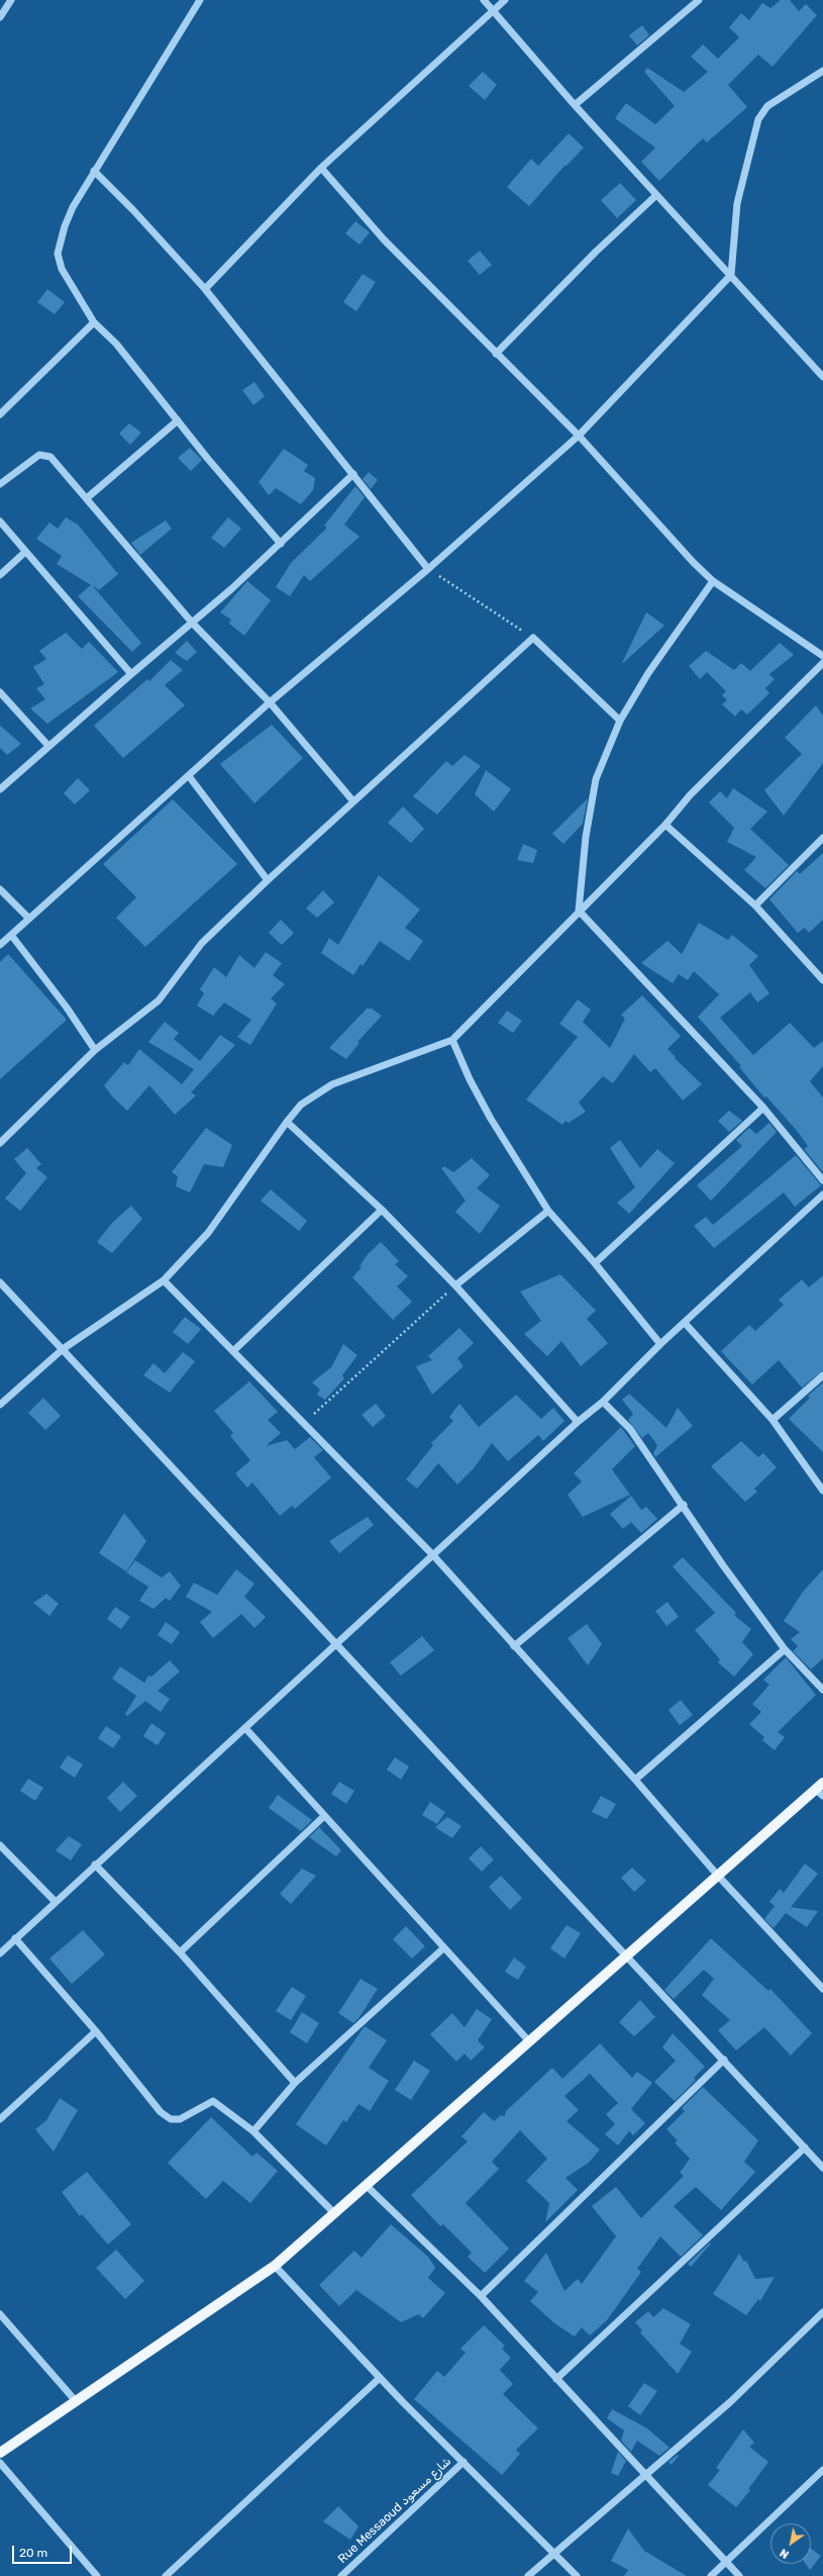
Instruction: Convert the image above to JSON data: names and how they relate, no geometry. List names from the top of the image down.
{
  "streets": {
    "street": ["Rue Messaoud شارع مسعود"]
  },
  "scale_bar": "20 m",
  "north": "bottom left"
}
